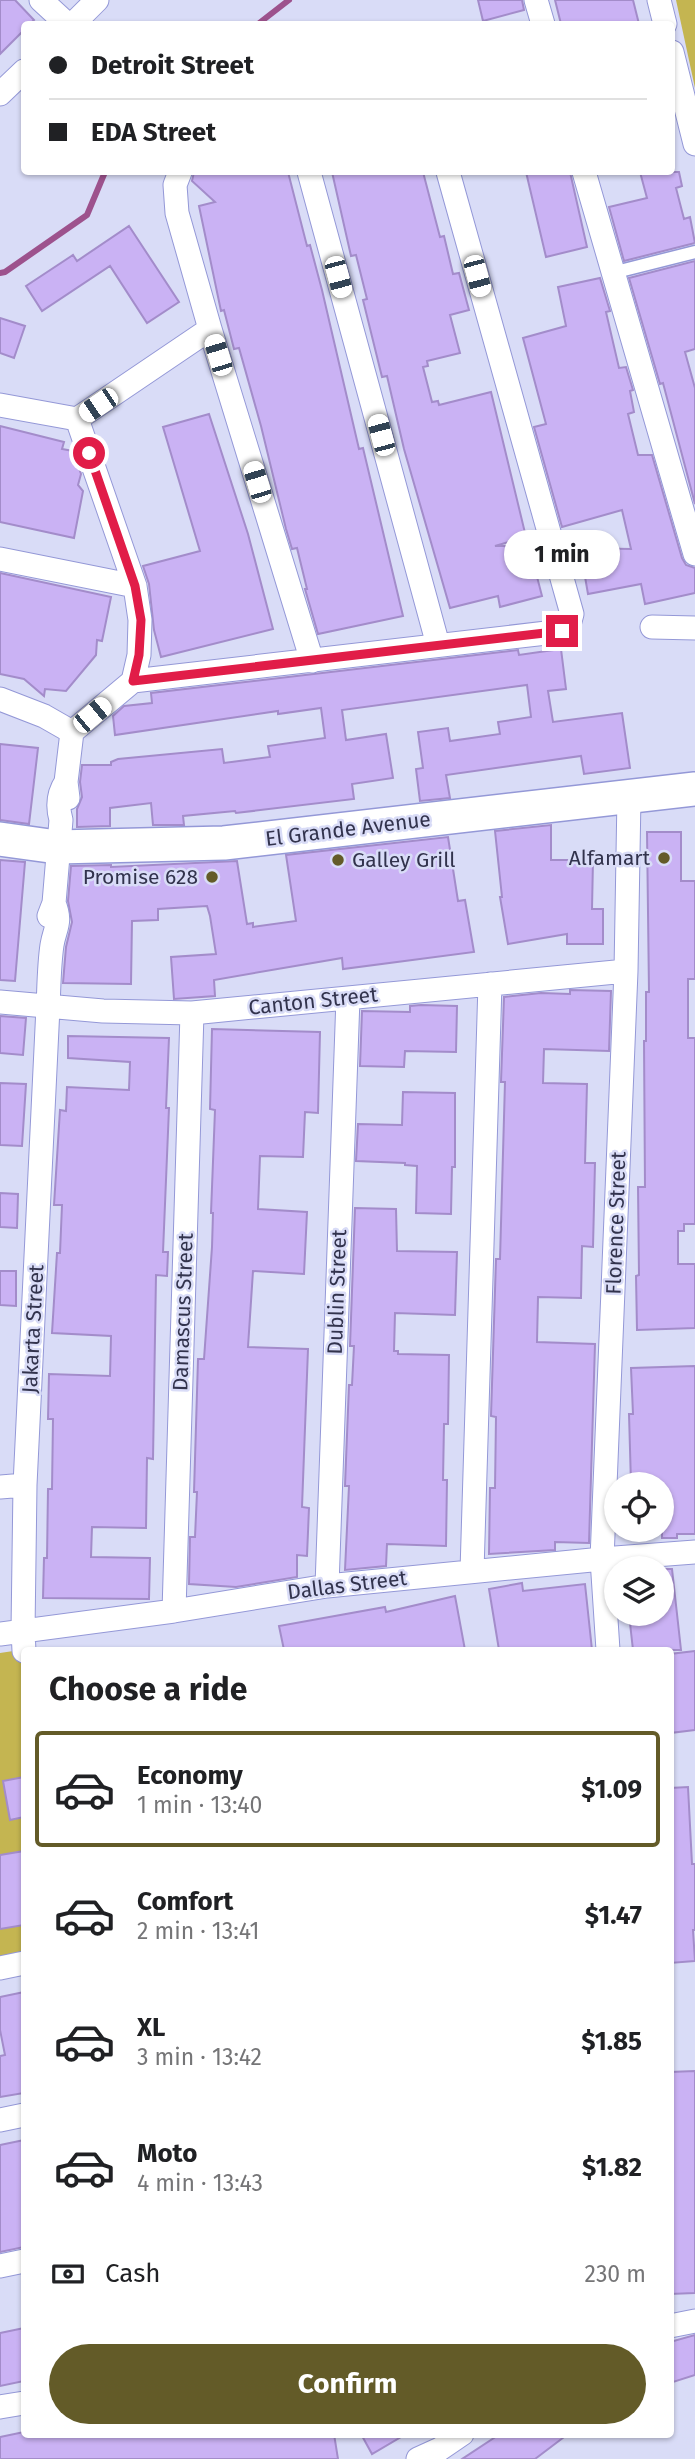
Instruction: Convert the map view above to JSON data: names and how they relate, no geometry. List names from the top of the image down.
{
  "streets": {
    "street": [
      "El Grande Avenue",
      "Canton Street",
      "Florence Street",
      "Dublin Street",
      "Damascus Street",
      "Jakarta Street",
      "Dallas Street"
    ]
  },
  "crossings": [
    ["El Grande Avenue", "Florence Street"],
    ["El Grande Avenue", "Jakarta Street"],
    ["Canton Street", "Florence Street"],
    ["Canton Street", "Dublin Street"],
    ["Canton Street", "Damascus Street"],
    ["Canton Street", "Jakarta Street"],
    ["Florence Street", "Dallas Street"],
    ["Dublin Street", "Dallas Street"],
    ["Damascus Street", "Dallas Street"],
    ["Jakarta Street", "Dallas Street"]
  ],
  "places": ["Alfamart", "Galley Grill", "Promise 628"],
  "page": {
    "banner": ["Detroit Street", "EDA Street"],
    "bubble": "1 min",
    "heading": "Choose a ride",
    "list": [
      {
        "name": "Economy",
        "note": "1 min · 13:40",
        "value": "$1.09"
      },
      {
        "name": "Comfort",
        "note": "2 min · 13:41",
        "value": "$1.47"
      },
      {
        "name": "XL",
        "note": "3 min · 13:42",
        "value": "$1.85"
      },
      {
        "name": "Moto",
        "note": "4 min · 13:43",
        "value": "$1.82"
      }
    ],
    "pay": ["Cash", "230 m"],
    "buttons": "Confirm"
  }
}
